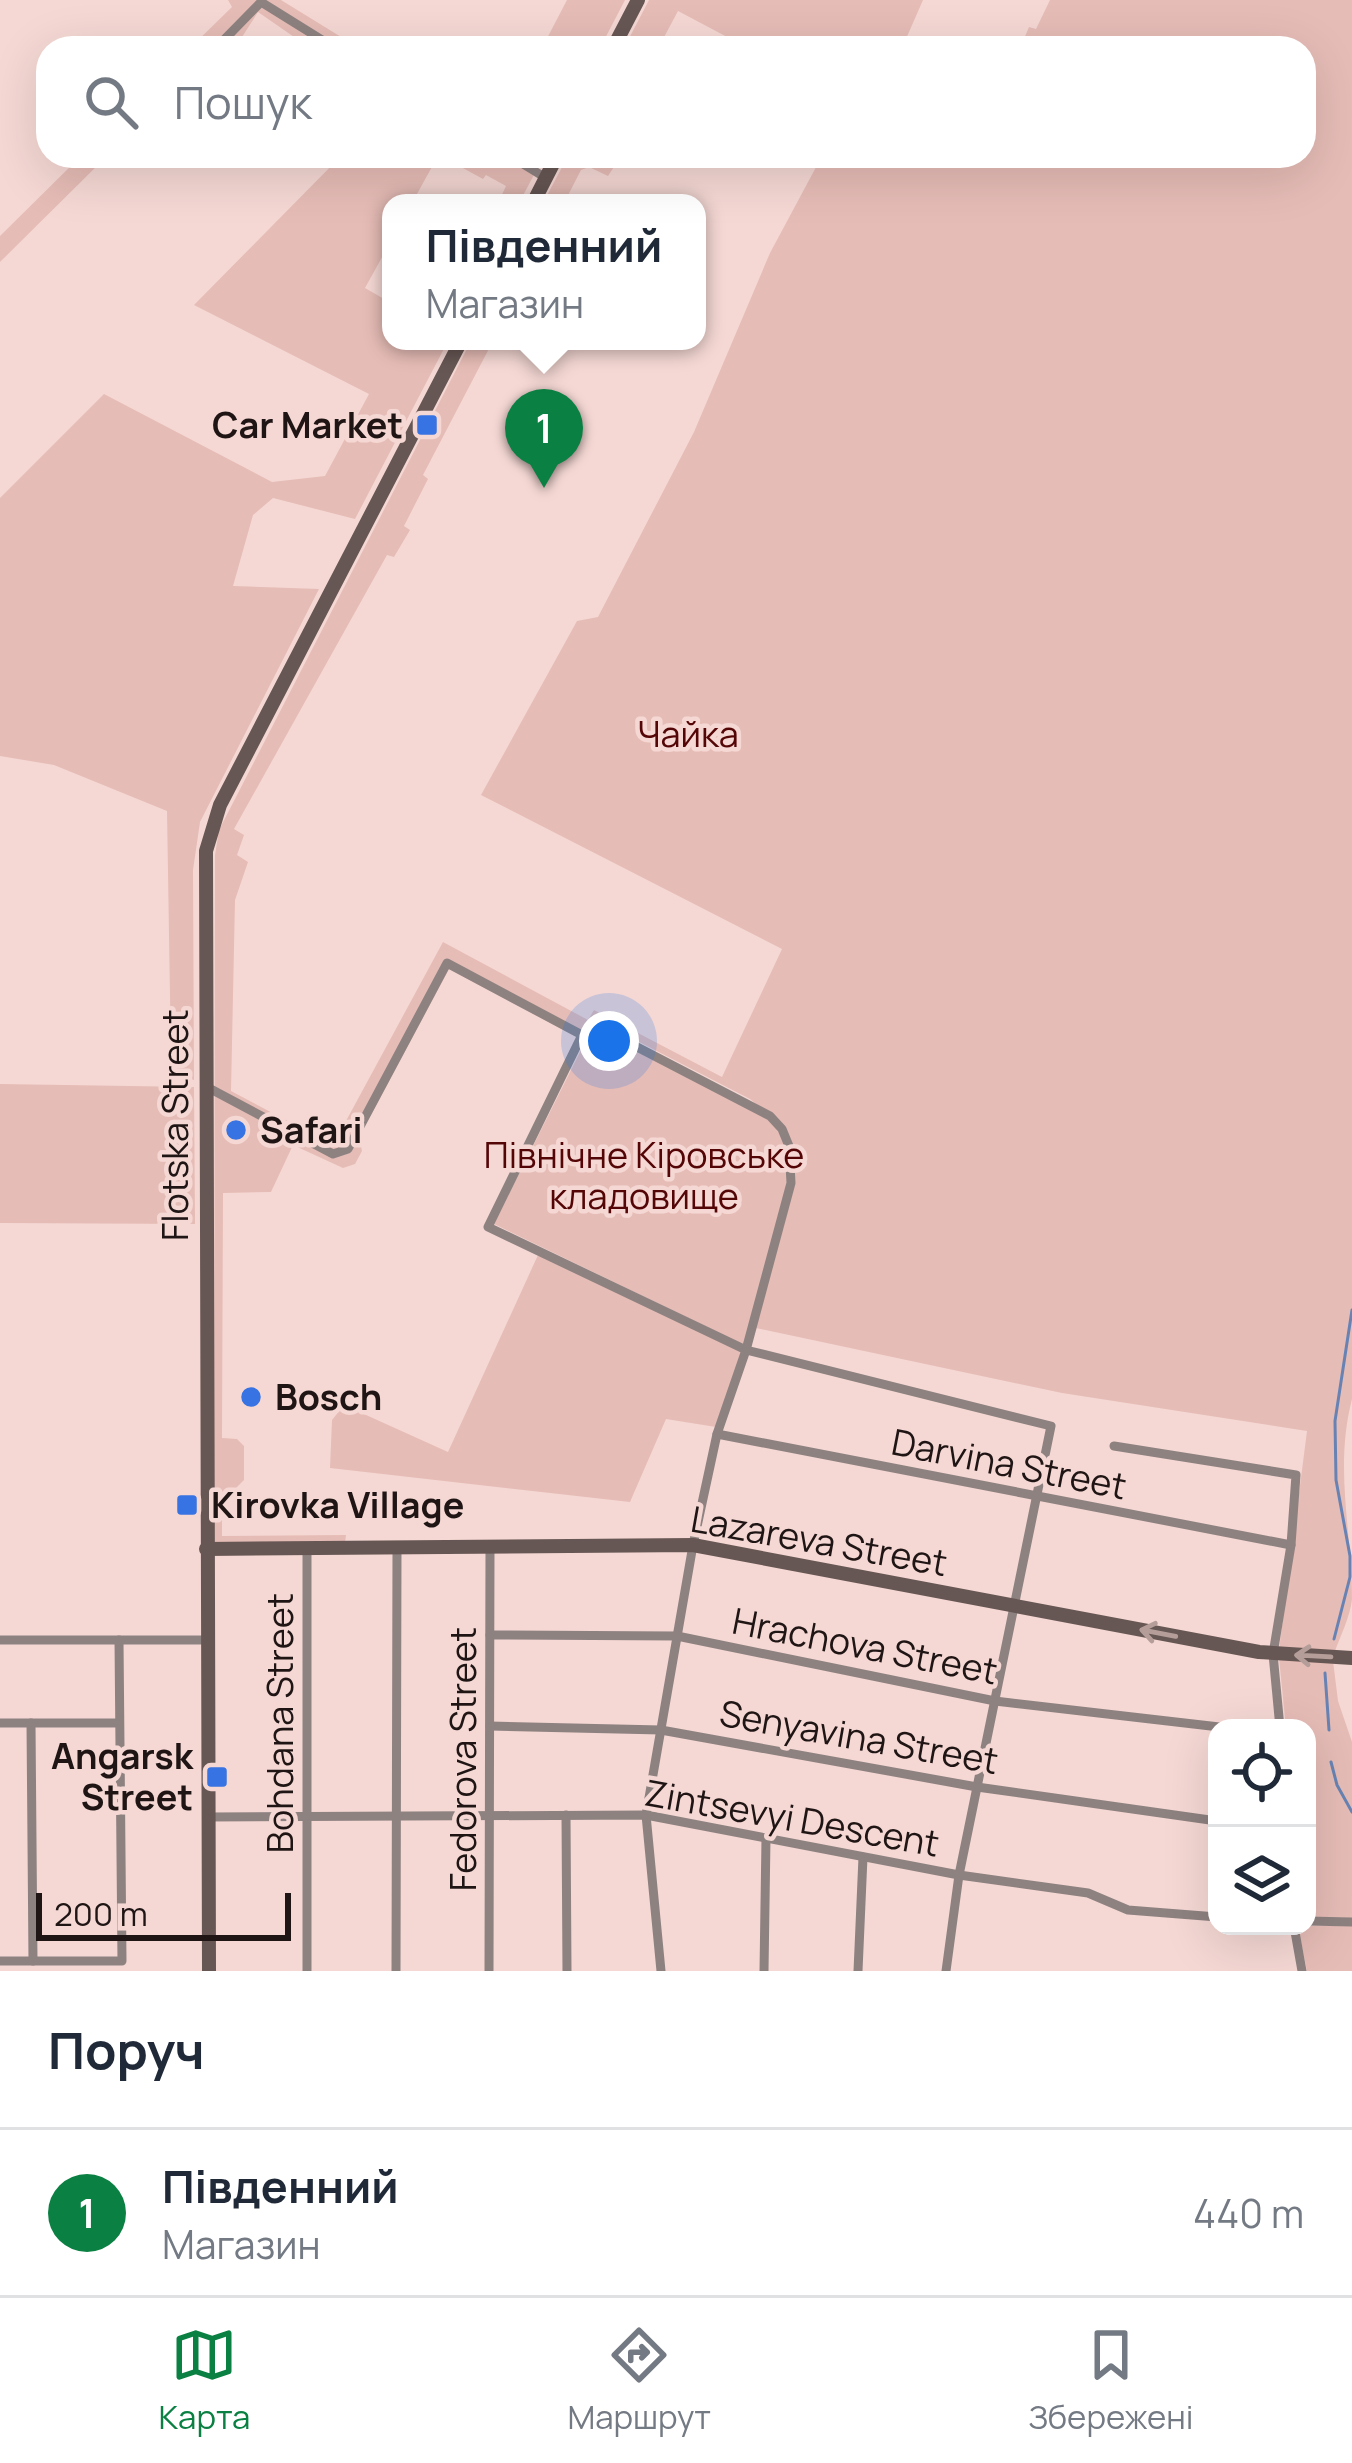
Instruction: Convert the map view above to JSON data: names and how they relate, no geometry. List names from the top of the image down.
{
  "streets": {
    "street": [
      "Flotska Street",
      "Darvina Street",
      "Lazareva Street",
      "Hrachova Street",
      "Bohdana Street",
      "Senyavina Street",
      "Fedorova Street",
      "Zintsevyi Descent"
    ]
  },
  "crossings": [
    ["Flotska Street", "Lazareva Street"],
    ["Flotska Street", "Zintsevyi Descent"],
    ["Lazareva Street", "Bohdana Street"],
    ["Lazareva Street", "Fedorova Street"],
    ["Hrachova Street", "Fedorova Street"],
    ["Bohdana Street", "Zintsevyi Descent"],
    ["Senyavina Street", "Fedorova Street"],
    ["Fedorova Street", "Zintsevyi Descent"]
  ],
  "parks": ["Чайка", "Північне Кіровське кладовище"],
  "places": {
    "transit": ["Car Market", "Kirovka Village", "Angarsk Street"],
    "other": ["Safari", "Bosch"]
  },
  "scale_bar": "200 m",
  "page": {
    "search": "Пошук",
    "popup": ["Південний", "Магазин"],
    "pins": "1",
    "scale": "200 m",
    "heading": "Поруч",
    "list": [
      {
        "mark": "1",
        "name": "Південний",
        "note": "Магазин",
        "value": "440 m"
      }
    ],
    "nav": ["Карта", "Маршрут", "Збережені"]
  }
}
